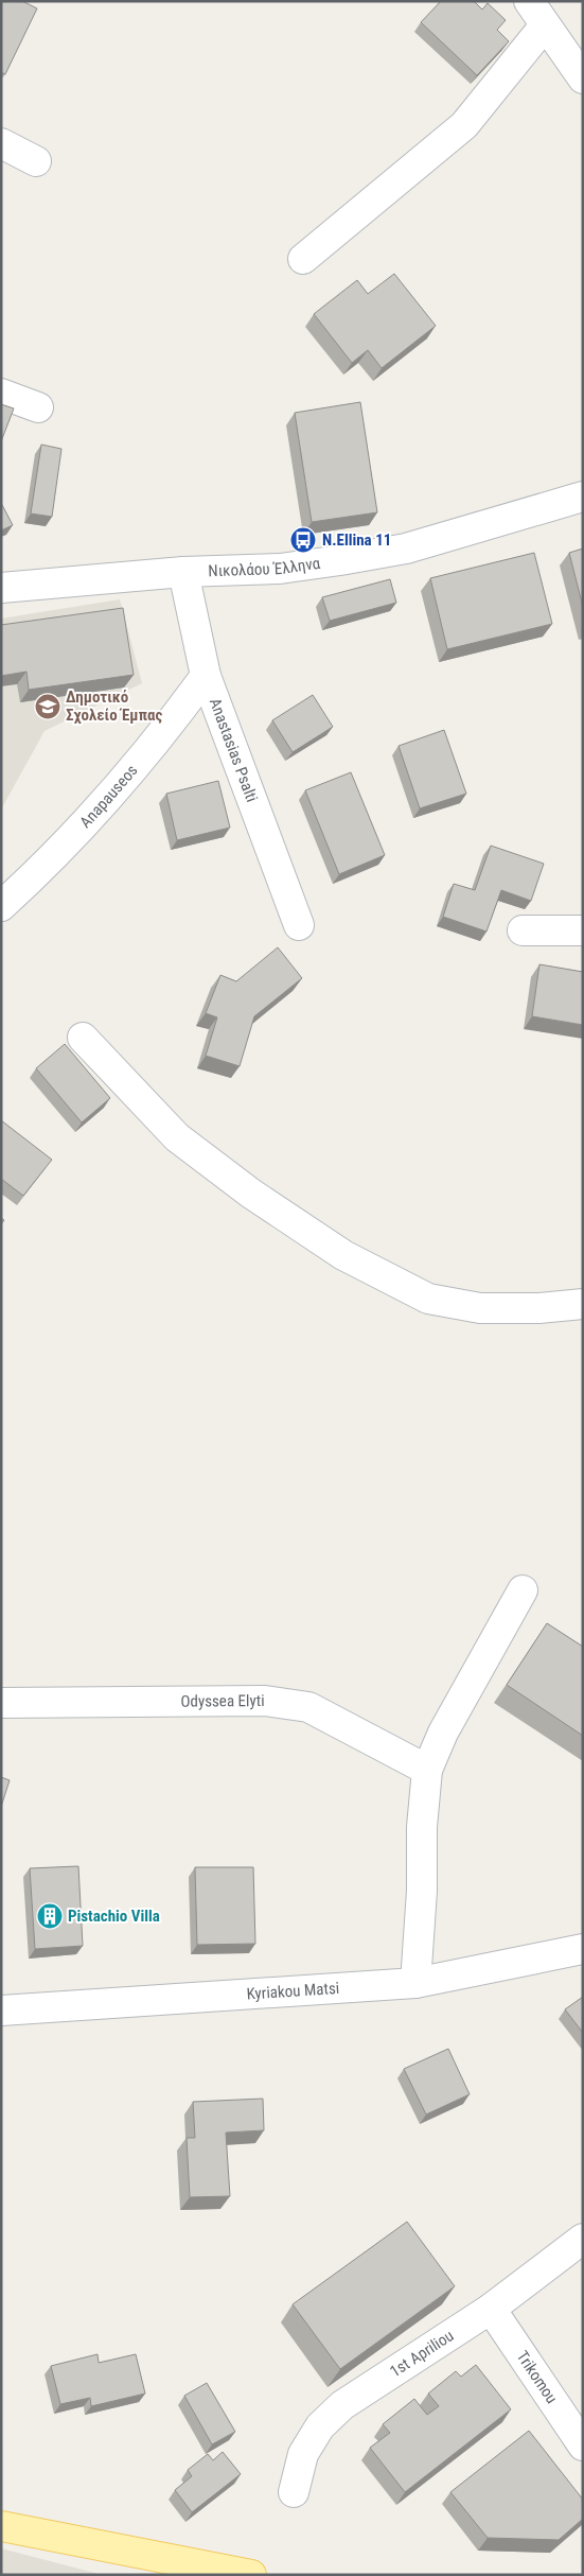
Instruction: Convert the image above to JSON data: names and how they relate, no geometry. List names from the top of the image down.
{
  "streets": {
    "street": [
      "Νικολάου Έλληνα",
      "Anastasias Psalti",
      "Anapauseos",
      "Odyssea Elyti",
      "Kyriakou Matsi",
      "1st Apriliou",
      "Trikomou"
    ]
  },
  "crossings": [
    ["Νικολάου Έλληνα", "Anastasias Psalti"],
    ["Anastasias Psalti", "Anapauseos"],
    ["1st Apriliou", "Trikomou"]
  ],
  "places": {
    "bus stop": ["N.Ellina 11"],
    "school or university": ["Δημοτικό Σχολείο Έμπας"],
    "building": ["Pistachio Villa"]
  }
}
